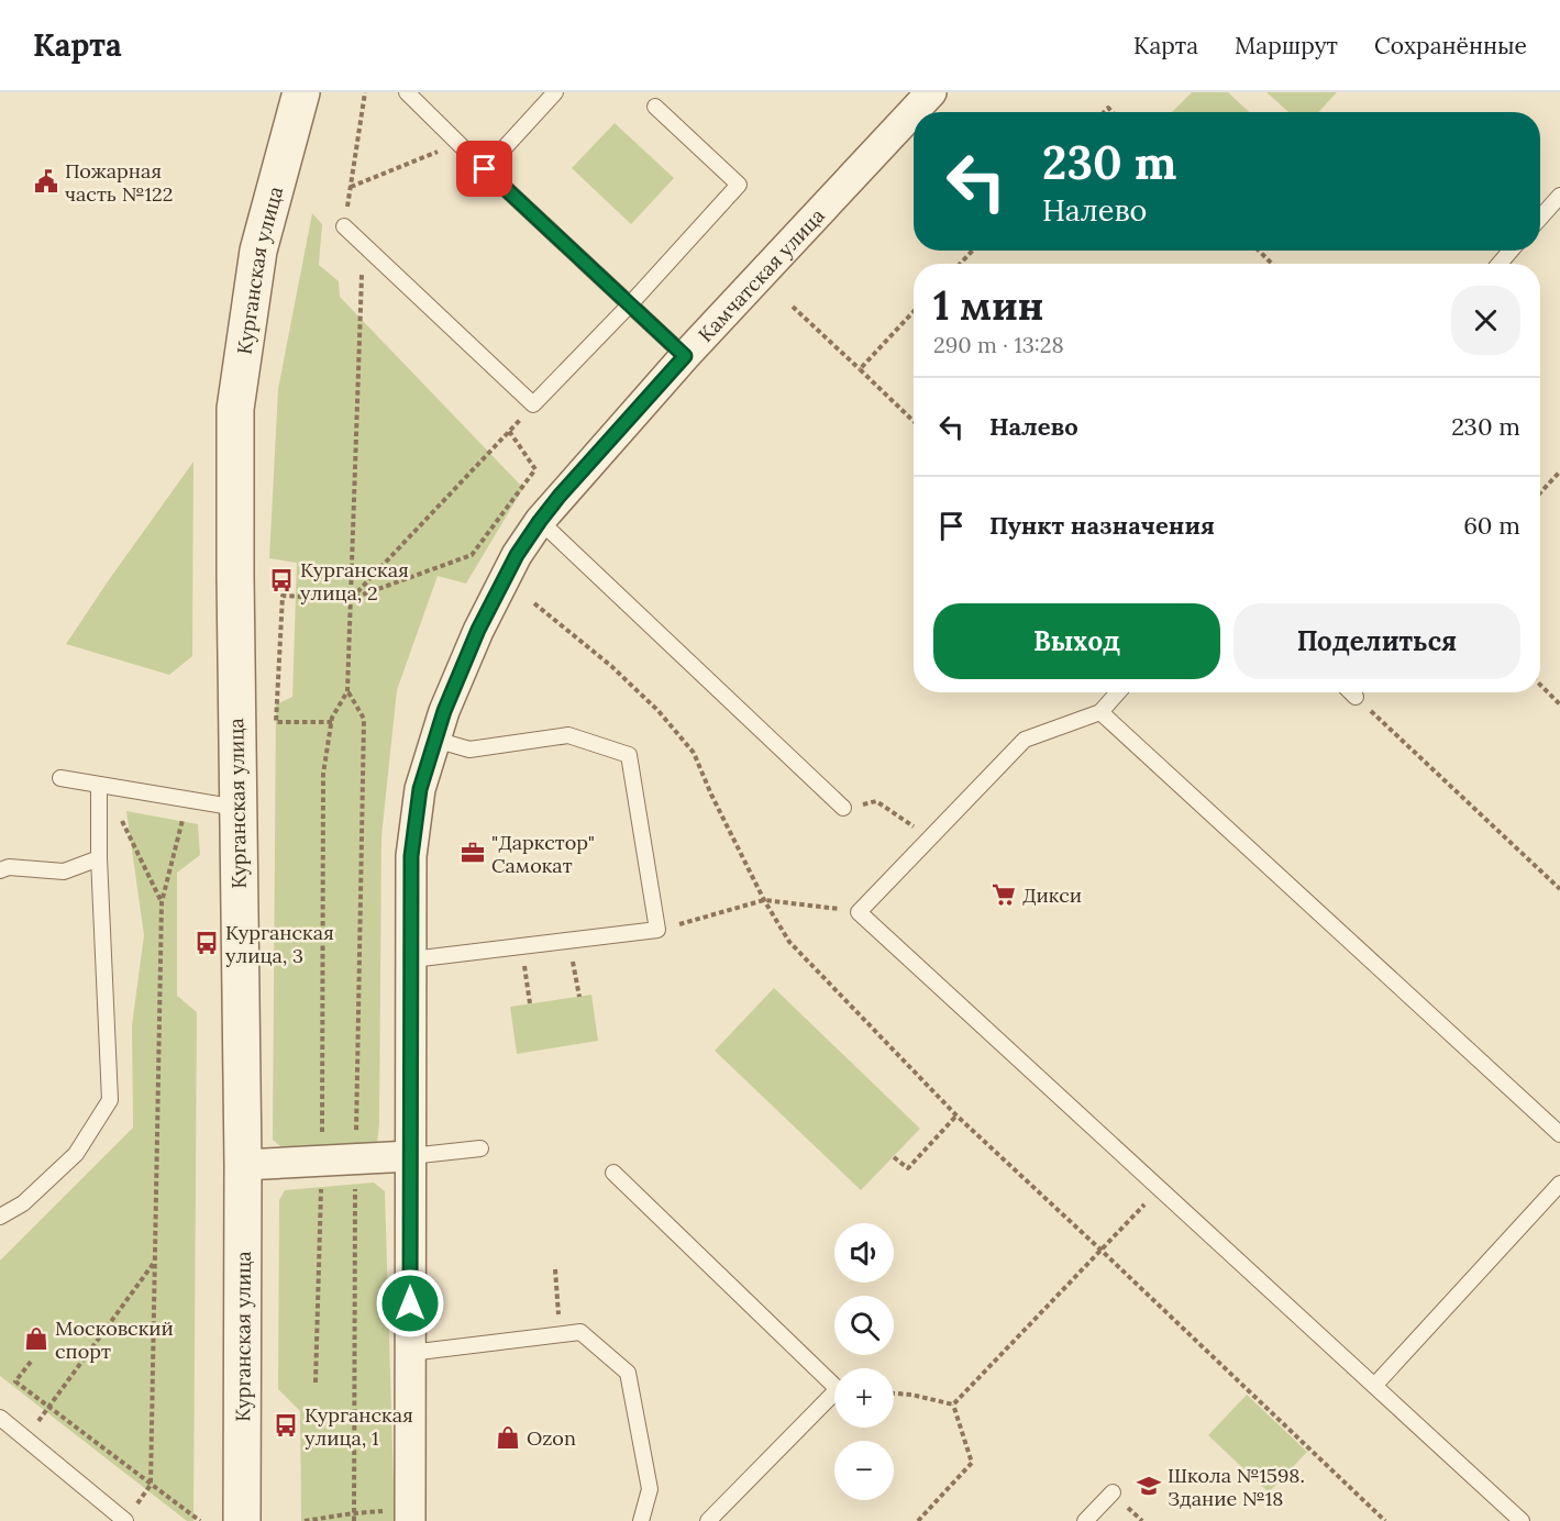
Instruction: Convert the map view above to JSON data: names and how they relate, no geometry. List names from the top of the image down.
{
  "streets": {
    "street": ["Курганская улица", "Камчатская улица"]
  },
  "places": {
    "public building": ["Пожарная часть №122"],
    "bus stop": ["Курганская улица, 2", "Курганская улица, 3", "Курганская улица, 1"],
    "office": ["\"Даркстор\" Самокат"],
    "supermarket": ["Дикси"],
    "shop": ["Московский спорт", "Ozon"],
    "school or university": ["Школа №1598. Здание №18"]
  },
  "page": {
    "header": "Карта",
    "nav": ["Карта", "Маршрут", "Сохранённые"],
    "turn": ["230 m", "Налево"],
    "heading": ["1 мин", "290 m · 13:28"],
    "list": [
      {
        "name": "Налево",
        "value": "230 m"
      },
      {
        "name": "Пункт назначения",
        "value": "60 m"
      }
    ],
    "buttons": ["Выход", "Поделиться"],
    "map_buttons": ["+", "−"]
  }
}
